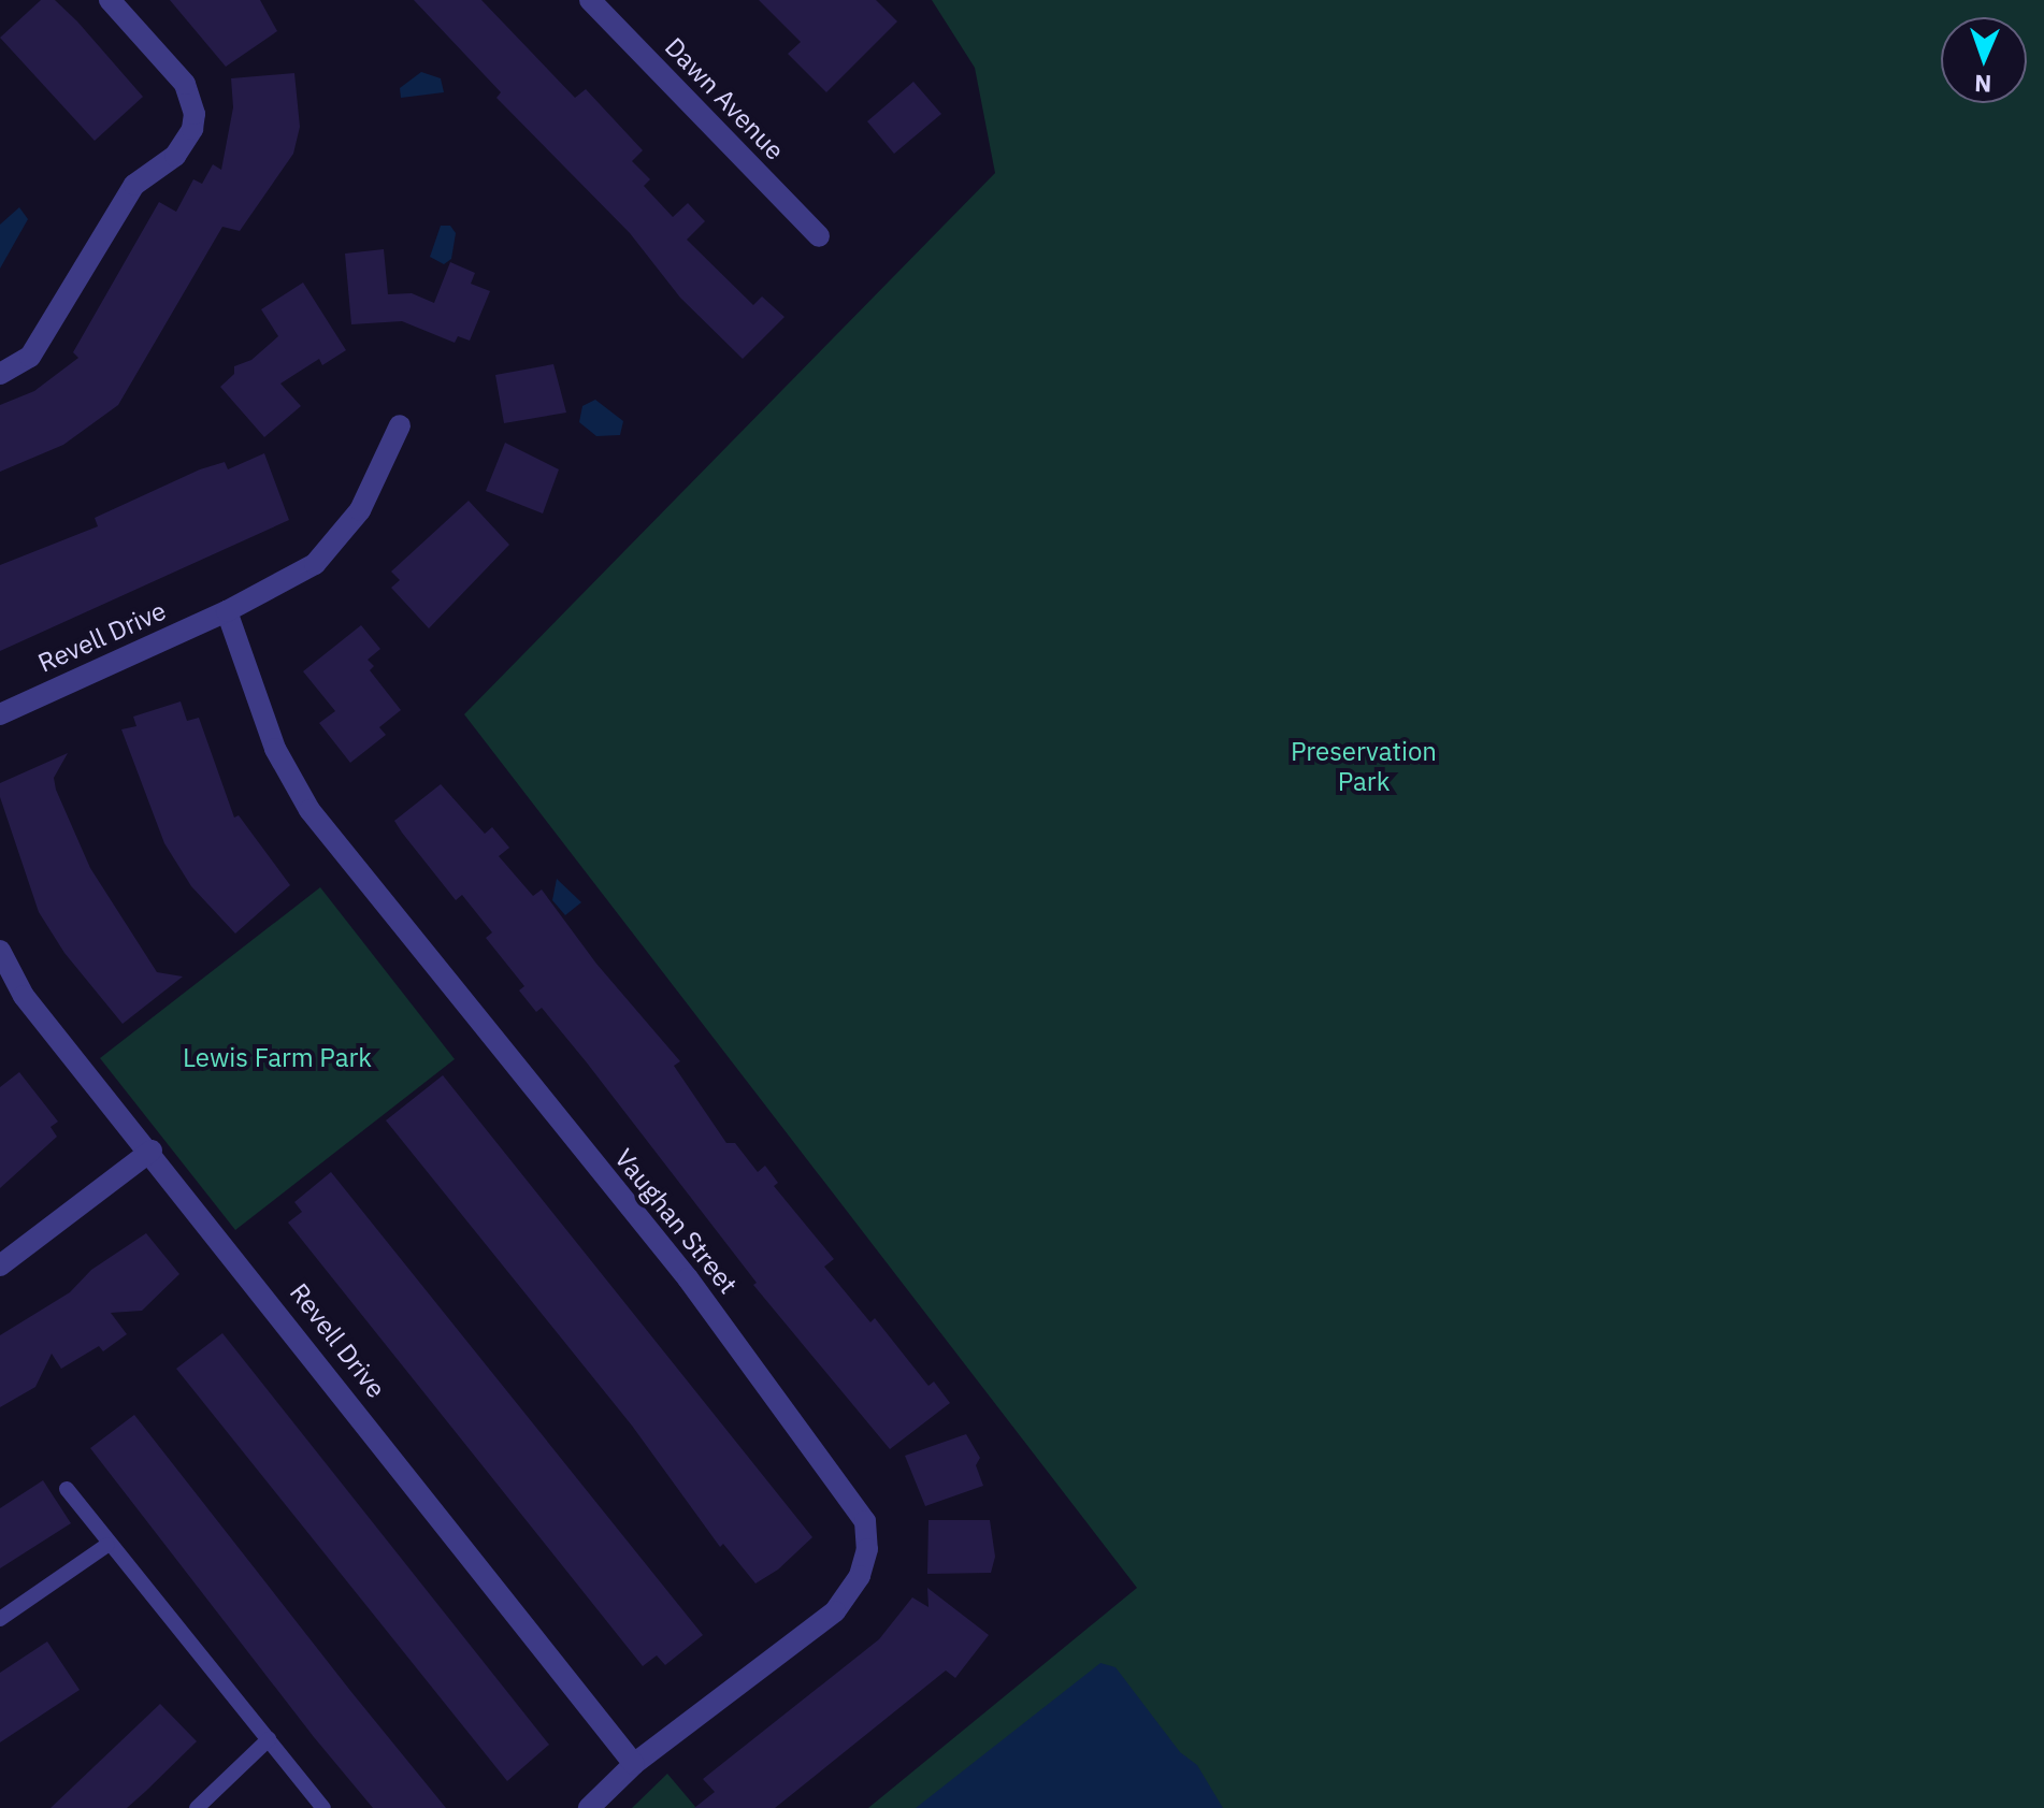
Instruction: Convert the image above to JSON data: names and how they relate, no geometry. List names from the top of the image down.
{
  "streets": {
    "street": ["Dawn Avenue", "Revell Drive", "Vaughan Street"]
  },
  "crossings": [
    ["Revell Drive", "Vaughan Street"]
  ],
  "parks": ["Preservation Park", "Lewis Farm Park"],
  "north": "bottom"
}
